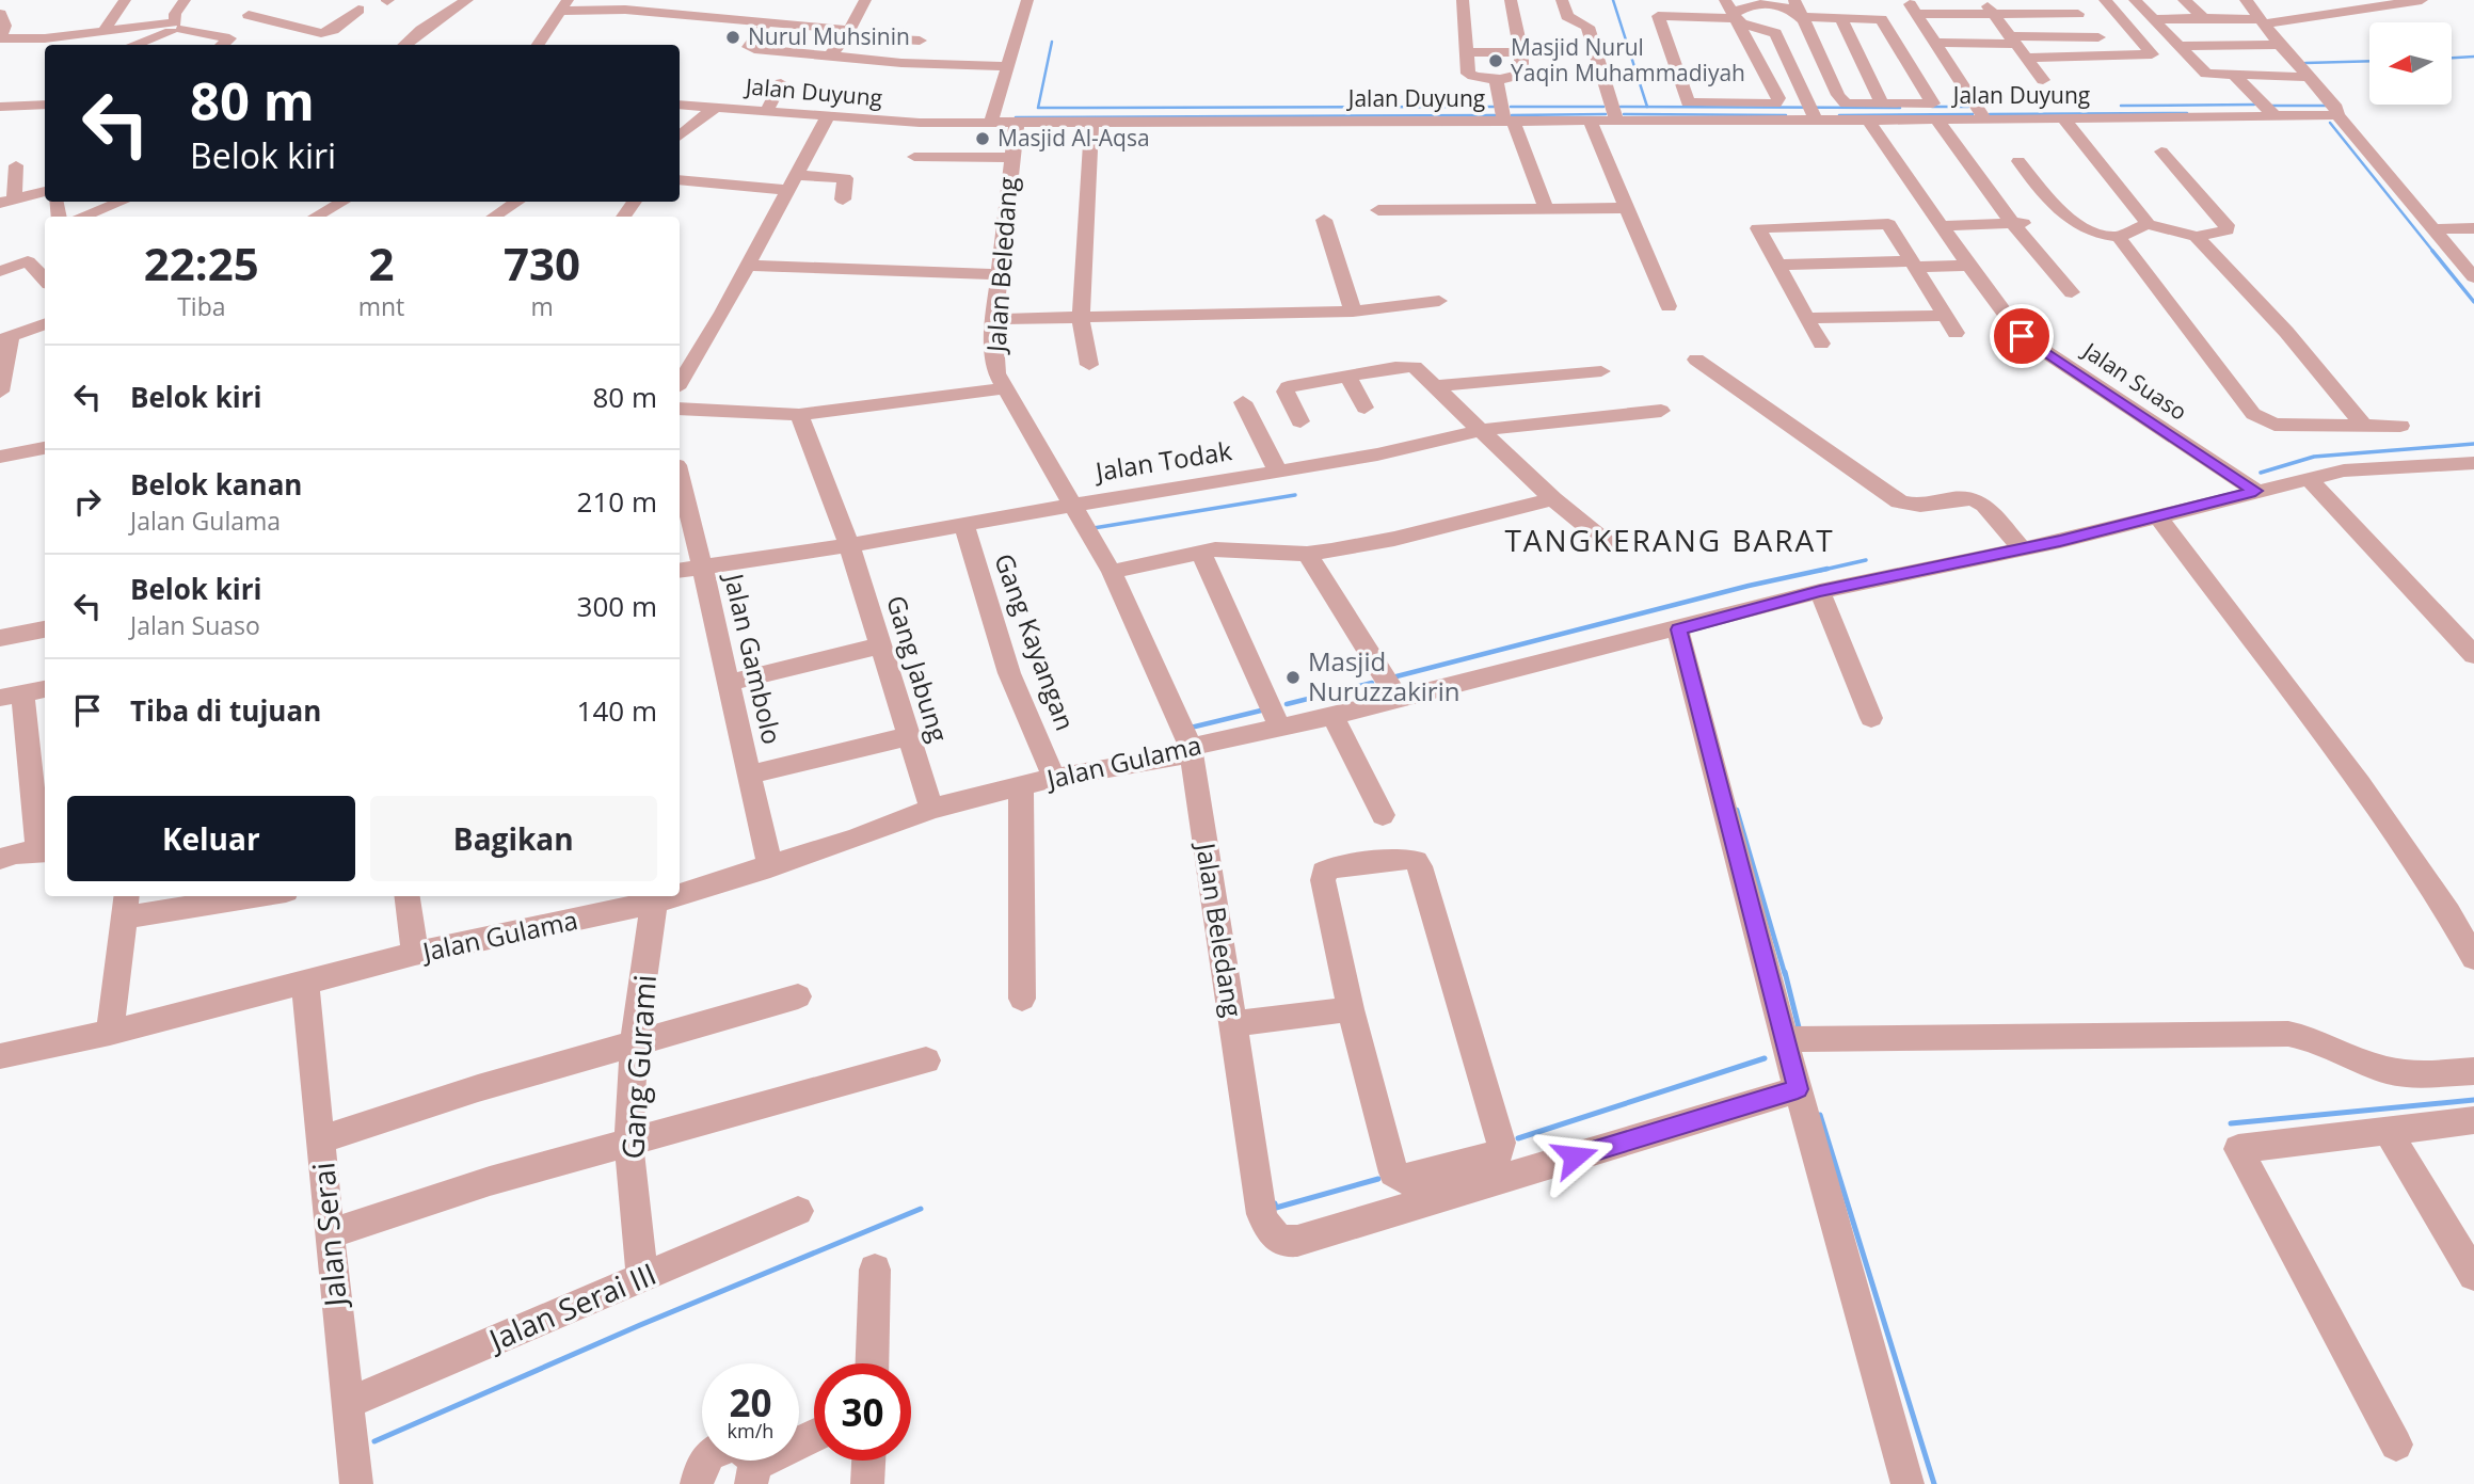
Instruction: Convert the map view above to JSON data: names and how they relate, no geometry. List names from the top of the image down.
{
  "streets": {
    "street": [
      "Jalan Duyung",
      "Jalan Beledang",
      "Jalan Suaso",
      "Jalan Todak",
      "Gang Kayangan",
      "Jalan Gambolo",
      "Gang Jabung",
      "Jalan Gulama",
      "Gang Gurami",
      "Jalan Serai",
      "Jalan Serai III"
    ]
  },
  "crossings": [
    ["Jalan Duyung", "Jalan Beledang"],
    ["Jalan Duyung", "Jalan Suaso"],
    ["Jalan Beledang", "Jalan Todak"],
    ["Jalan Beledang", "Jalan Gulama"],
    ["Jalan Suaso", "Jalan Gulama"],
    ["Jalan Todak", "Gang Kayangan"],
    ["Jalan Todak", "Jalan Gambolo"],
    ["Jalan Todak", "Gang Jabung"],
    ["Gang Kayangan", "Jalan Gulama"],
    ["Jalan Gambolo", "Jalan Gulama"],
    ["Gang Jabung", "Jalan Gulama"],
    ["Jalan Gulama", "Gang Gurami"],
    ["Jalan Gulama", "Jalan Serai"],
    ["Gang Gurami", "Jalan Serai III"],
    ["Jalan Serai", "Jalan Serai III"]
  ],
  "districts": ["TANGKERANG BARAT"],
  "places": [
    "Nurul Muhsinin",
    "Masjid Nurul Yaqin Muhammadiyah",
    "Masjid Al-Aqsa",
    "Masjid Nuruzzakirin"
  ],
  "north": "left",
  "page": {
    "turn": ["80 m", "Belok kiri"],
    "eta": [
      "22:25",
      "Tiba",
      "2",
      "mnt",
      "730",
      "m"
    ],
    "list": [
      {
        "name": "Belok kiri",
        "value": "80 m"
      },
      {
        "name": "Belok kanan",
        "note": "Jalan Gulama",
        "value": "210 m"
      },
      {
        "name": "Belok kiri",
        "note": "Jalan Suaso",
        "value": "300 m"
      },
      {
        "name": "Tiba di tujuan",
        "value": "140 m"
      }
    ],
    "buttons": ["Keluar", "Bagikan"],
    "speed": "20 km/h",
    "limit": "30"
  }
}
